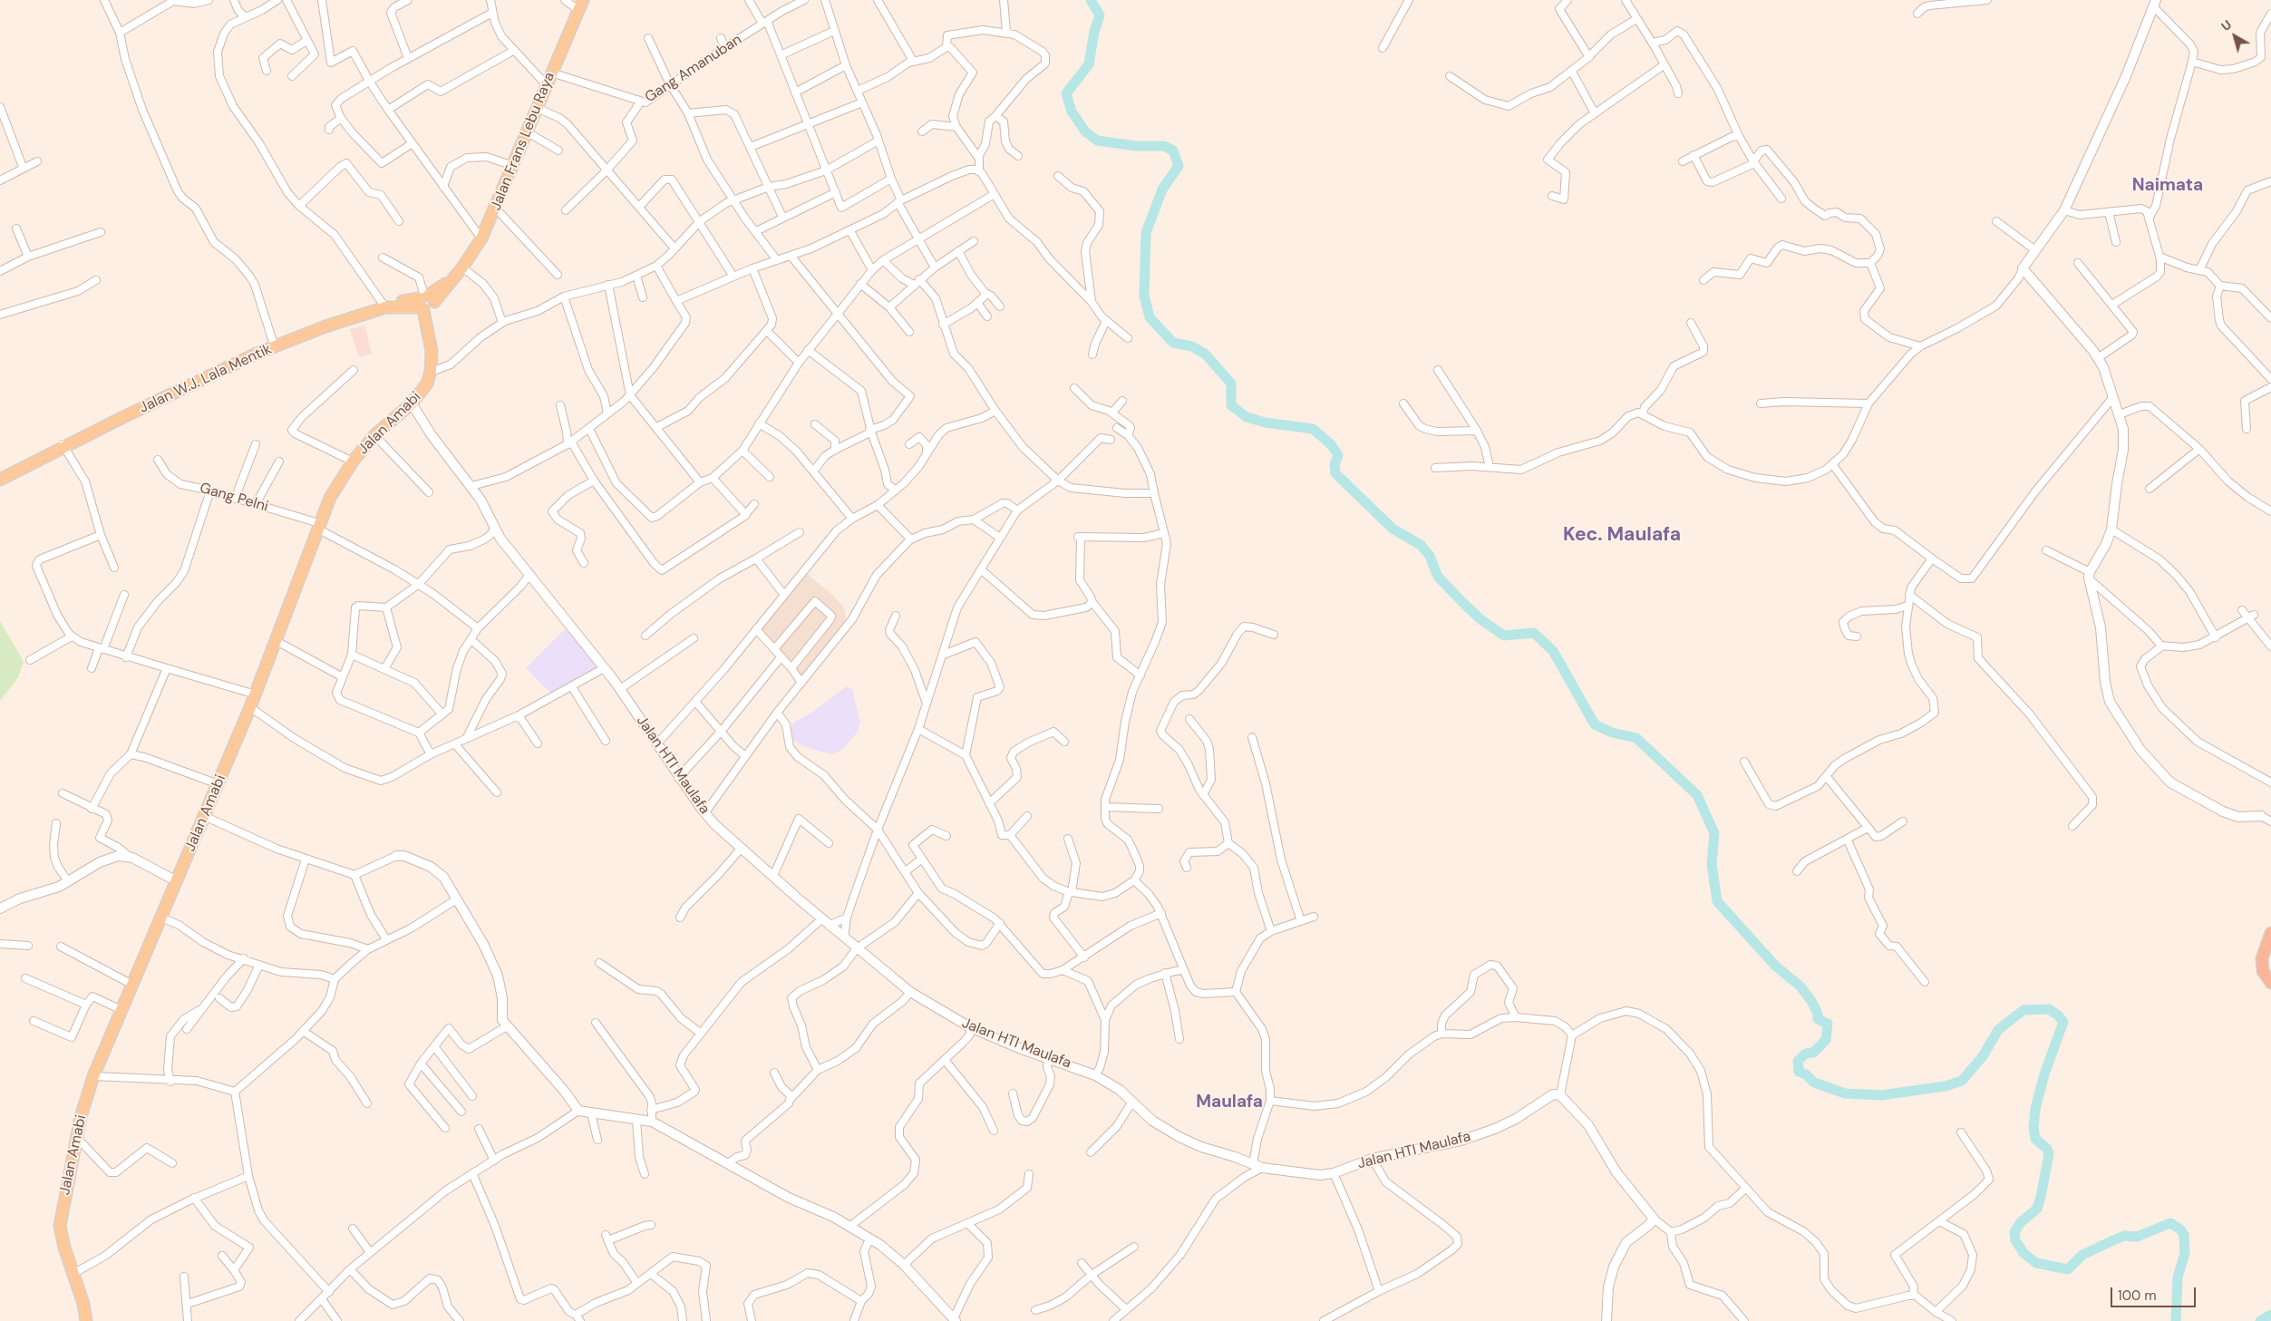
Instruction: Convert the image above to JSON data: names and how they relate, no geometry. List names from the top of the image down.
{
  "streets": {
    "main road": ["Jalan Frans Lebu Raya", "Jalan W.J. Lala Mentik", "Jalan Amabi"],
    "street": ["Gang Amanuban", "Gang Pelni", "Jalan HTI Maulafa"]
  },
  "crossings": [
    ["Gang Amanuban", "Jalan Frans Lebu Raya"],
    ["Jalan Frans Lebu Raya", "Jalan W.J. Lala Mentik"],
    ["Jalan Frans Lebu Raya", "Jalan Amabi"],
    ["Jalan W.J. Lala Mentik", "Jalan Amabi"],
    ["Jalan Amabi", "Gang Pelni"],
    ["Jalan Amabi", "Jalan HTI Maulafa"]
  ],
  "districts": ["Naimata", "Kec. Maulafa", "Maulafa"],
  "scale_bar": "100 m",
  "north": "top left"
}
